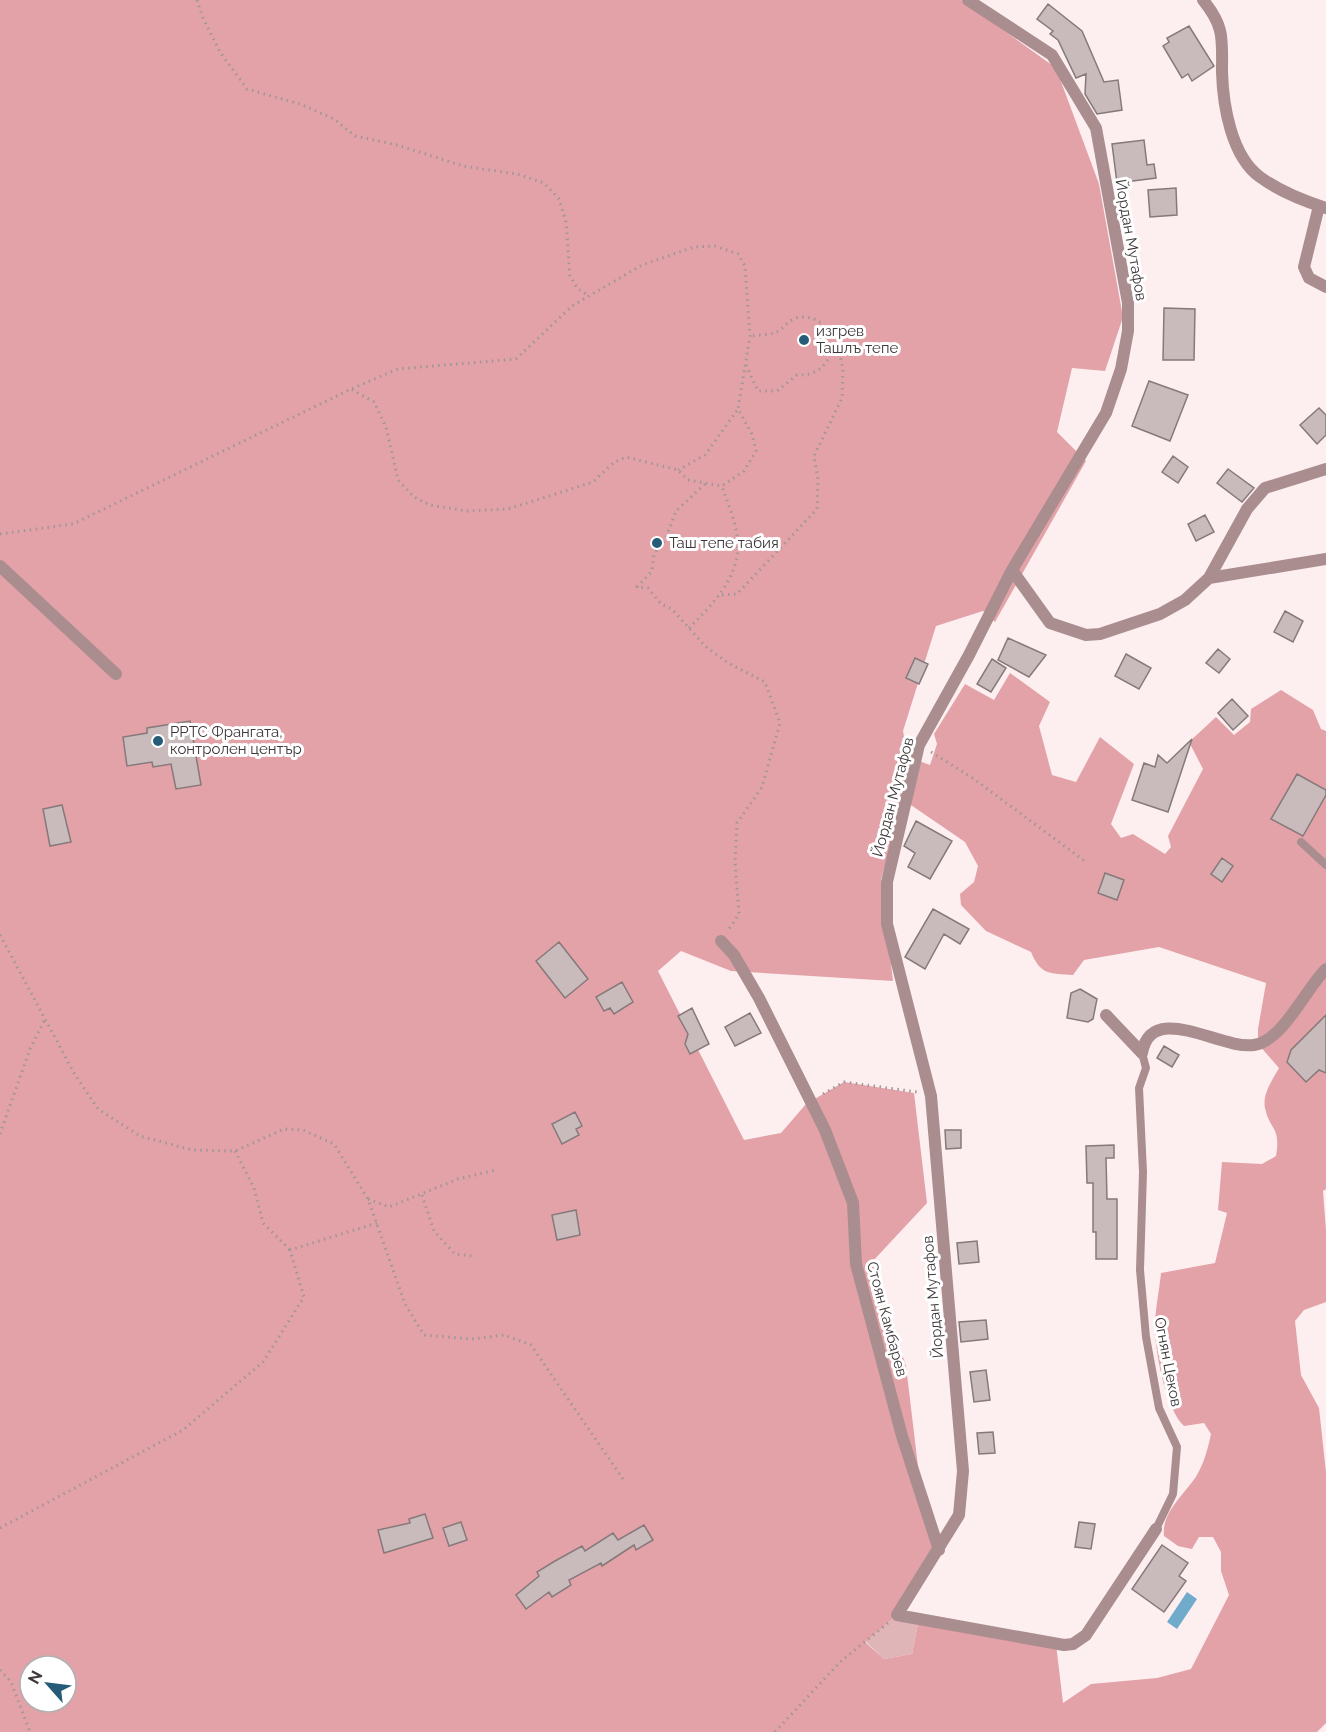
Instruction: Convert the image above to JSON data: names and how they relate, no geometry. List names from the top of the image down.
{
  "streets": {
    "street": ["Йордан Мутафов", "Стоян Камбарев", "Огнян Цеков"]
  },
  "crossings": [
    ["Йордан Мутафов", "Стоян Камбарев"],
    ["Йордан Мутафов", "Огнян Цеков"]
  ],
  "places": ["изгрев Ташлъ тепе", "Таш тепе табия", "РРТС Франгата, контролен център"],
  "north": "top left"
}
